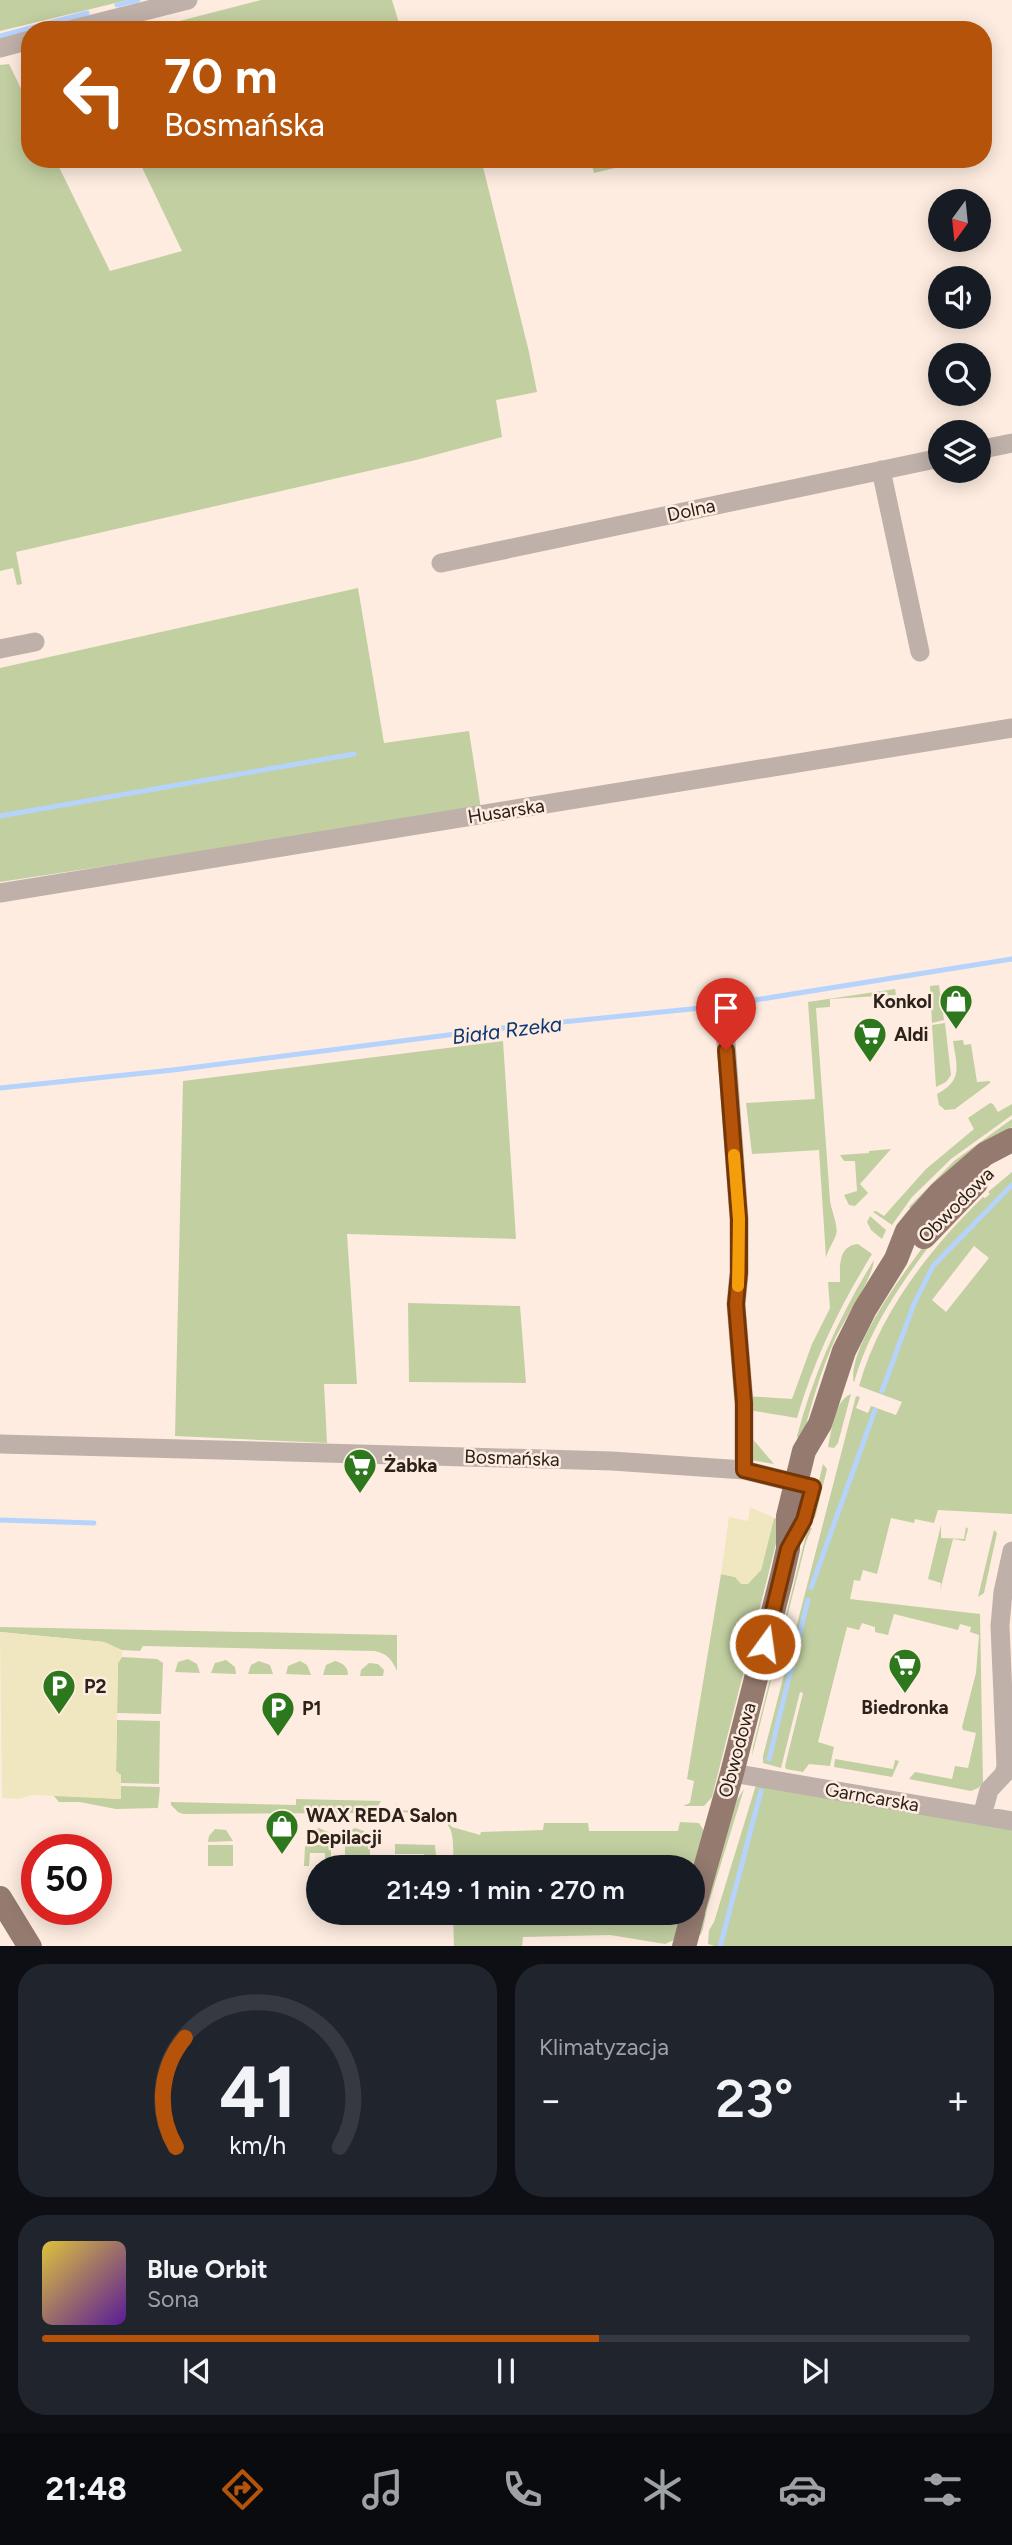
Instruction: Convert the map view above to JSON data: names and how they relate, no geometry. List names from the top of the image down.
{
  "streets": {
    "main road": ["Obwodowa"],
    "street": [
      "Dolna",
      "Husarska",
      "Bosmańska",
      "Garncarska"
    ]
  },
  "crossings": [
    ["Obwodowa", "Bosmańska"],
    ["Obwodowa", "Garncarska"]
  ],
  "water": ["Biała Rzeka"],
  "places": {
    "shop": ["Konkol", "WAX REDA Salon Depilacji"],
    "supermarket": ["Aldi", "Żabka", "Biedronka"],
    "parking": ["P2", "P1"]
  },
  "north": "bottom",
  "page": {
    "turn": ["70 m", "Bosmańska"],
    "limit": "50",
    "trip": "21:49 · 1 min · 270 m",
    "tile": "Klimatyzacja",
    "heat": ["−", "23°", "+"],
    "song": ["Blue Orbit", "Sona"],
    "tabs": "21:48",
    "gauge": ["41", "km/h"]
  }
}
